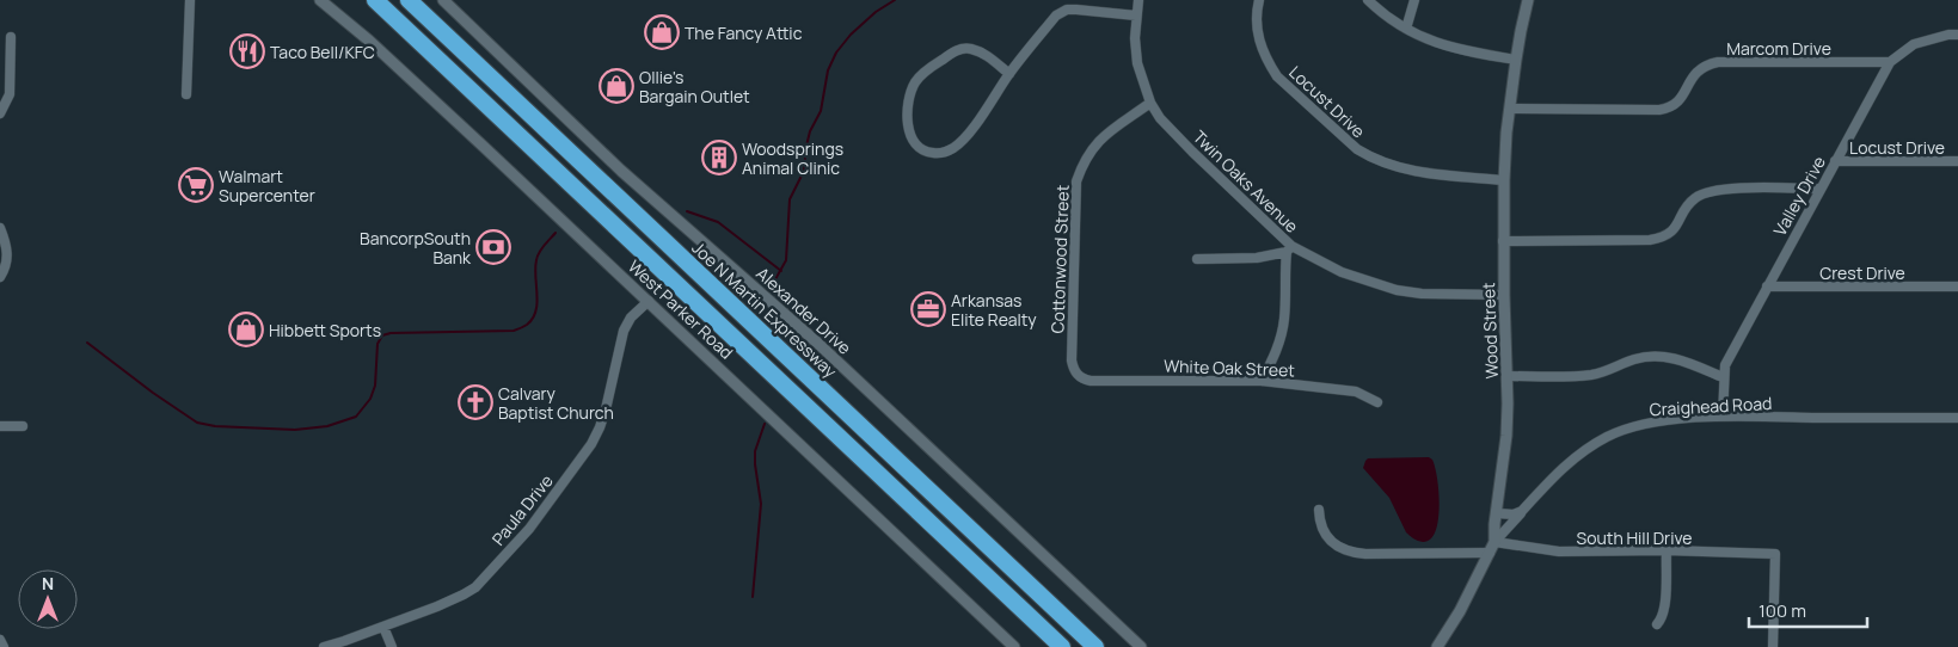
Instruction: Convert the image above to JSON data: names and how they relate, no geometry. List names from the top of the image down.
{
  "streets": {
    "highway": ["Joe N Martin Expressway"],
    "street": [
      "Marcom Drive",
      "Locust Drive",
      "Twin Oaks Avenue",
      "Valley Drive",
      "Cottonwood Street",
      "Crest Drive",
      "West Parker Road",
      "Alexander Drive",
      "Wood Street",
      "White Oak Street",
      "Craighead Road",
      "Paula Drive",
      "South Hill Drive"
    ]
  },
  "crossings": [
    ["Marcom Drive", "Valley Drive"],
    ["Marcom Drive", "Wood Street"],
    ["Locust Drive", "Valley Drive"],
    ["Locust Drive", "Wood Street"],
    ["Twin Oaks Avenue", "Cottonwood Street"],
    ["Twin Oaks Avenue", "Wood Street"],
    ["Valley Drive", "Crest Drive"],
    ["Valley Drive", "Craighead Road"],
    ["Cottonwood Street", "White Oak Street"],
    ["West Parker Road", "Paula Drive"],
    ["Wood Street", "Craighead Road"],
    ["Wood Street", "South Hill Drive"],
    ["Craighead Road", "South Hill Drive"]
  ],
  "places": {
    "shop": ["The Fancy Attic", "Ollie's Bargain Outlet", "Hibbett Sports"],
    "restaurant": ["Taco Bell/KFC"],
    "building": ["Woodsprings Animal Clinic"],
    "supermarket": ["Walmart Supercenter"],
    "bank": ["BancorpSouth Bank"],
    "office": ["Arkansas Elite Realty"],
    "church": ["Calvary Baptist Church"]
  },
  "scale_bar": "100 m",
  "north": "top"
}
